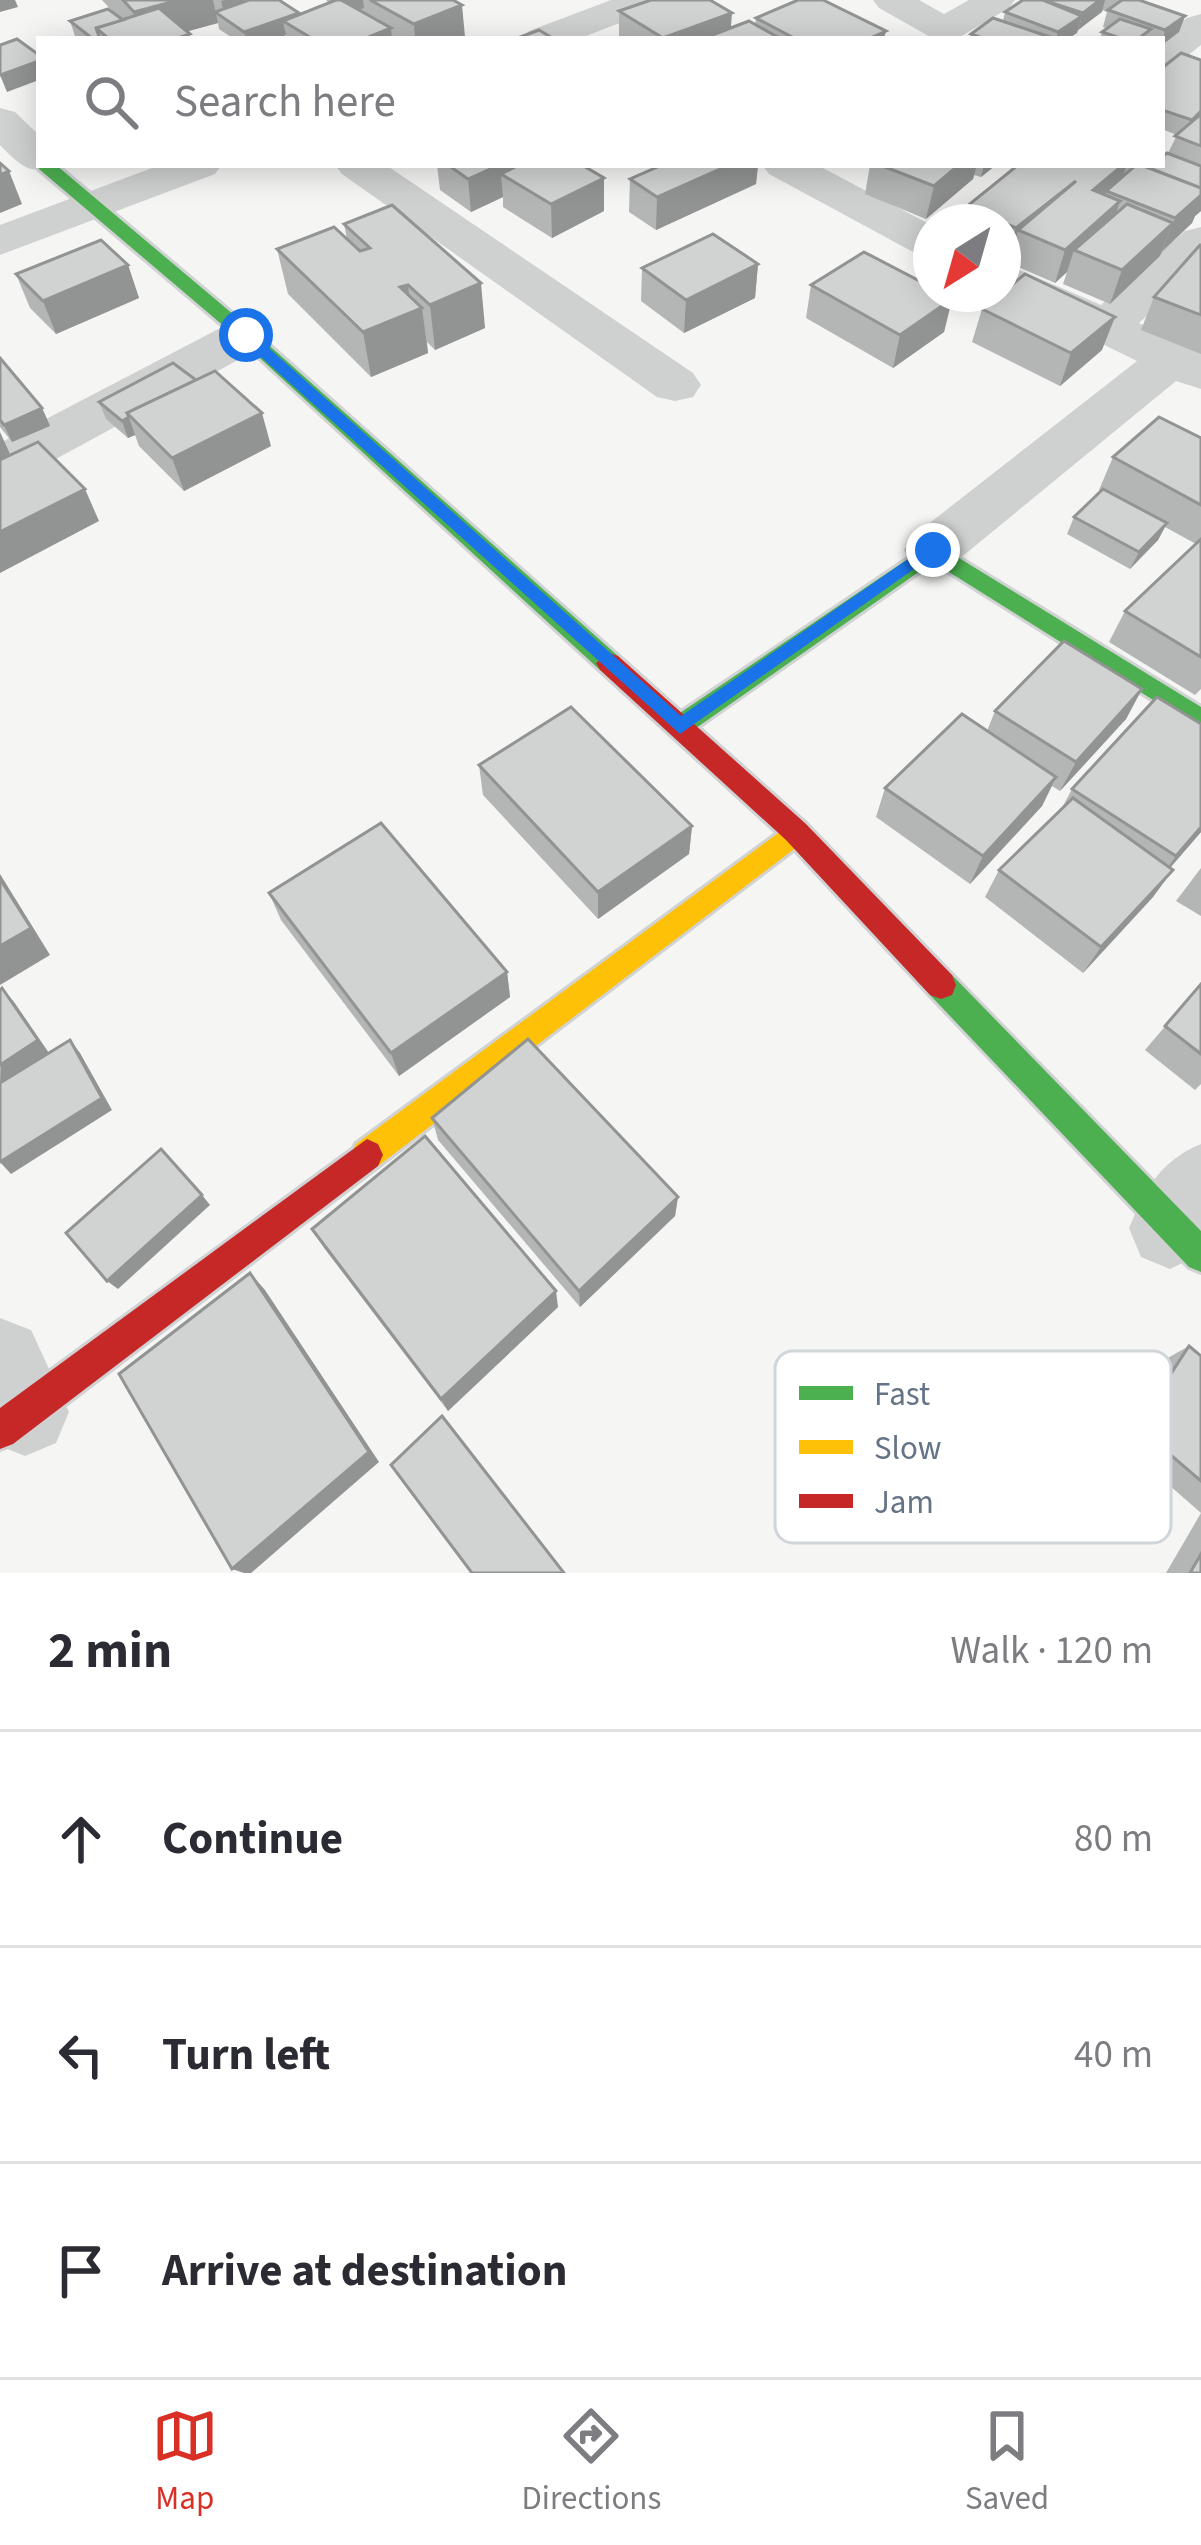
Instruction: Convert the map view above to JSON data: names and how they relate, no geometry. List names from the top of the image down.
{
  "legend": ["Fast", "Slow", "Jam"],
  "north": "bottom left",
  "page": {
    "search": "Search here",
    "heading": ["2 min", "Walk · 120 m"],
    "list": [
      ["Continue", "80 m"],
      ["Turn left", "40 m"],
      "Arrive at destination"
    ],
    "nav": ["Map", "Directions", "Saved"]
  }
}
